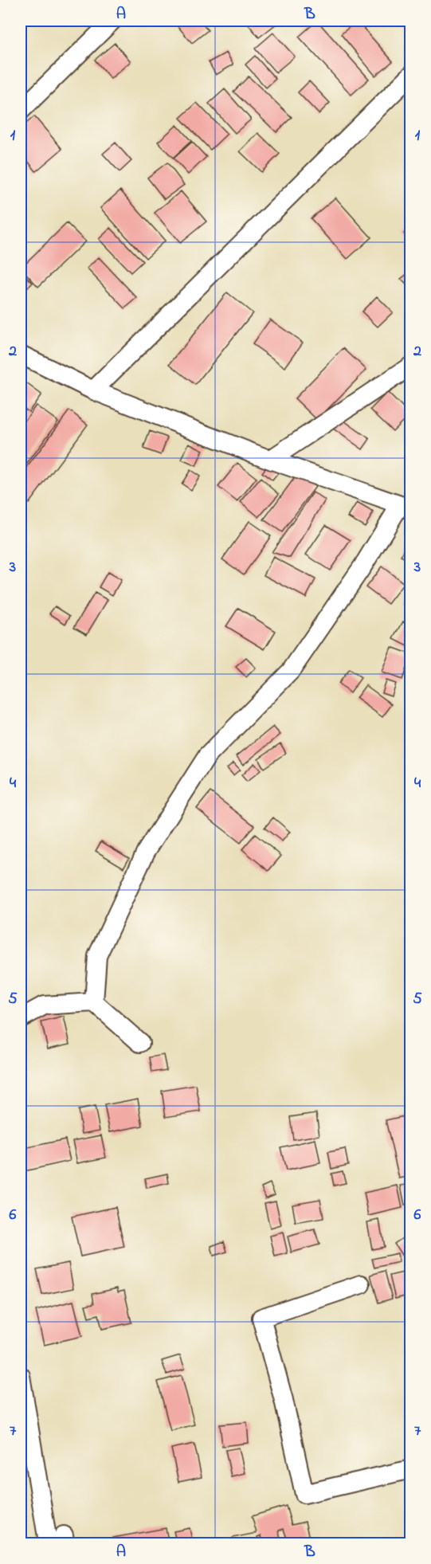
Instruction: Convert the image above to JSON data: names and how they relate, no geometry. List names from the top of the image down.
{
  "grid": {
    "columns": ["A", "B"],
    "rows": [
      "1",
      "2",
      "3",
      "4",
      "5",
      "6",
      "7"
    ]
  }
}
